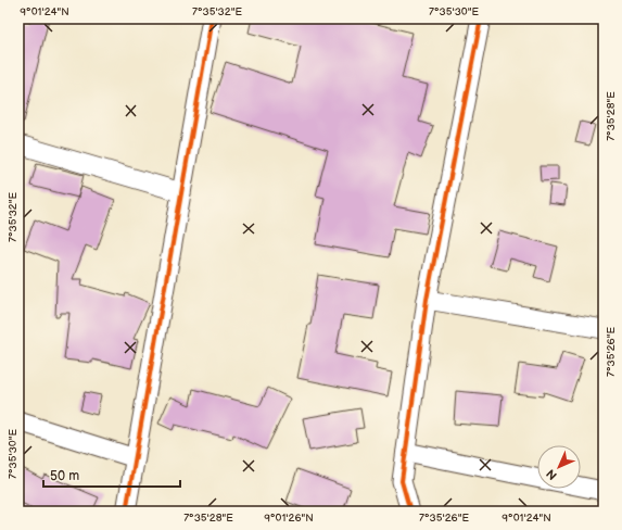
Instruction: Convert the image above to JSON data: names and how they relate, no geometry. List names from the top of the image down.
{
  "scale_bar": "50 m",
  "north": "bottom left",
  "coordinates": [
    "9°01'24\"N",
    "7°35'32\"E",
    "7°35'30\"E",
    "7°35'28\"E",
    "7°35'26\"E",
    "9°01'26\"N"
  ]
}
